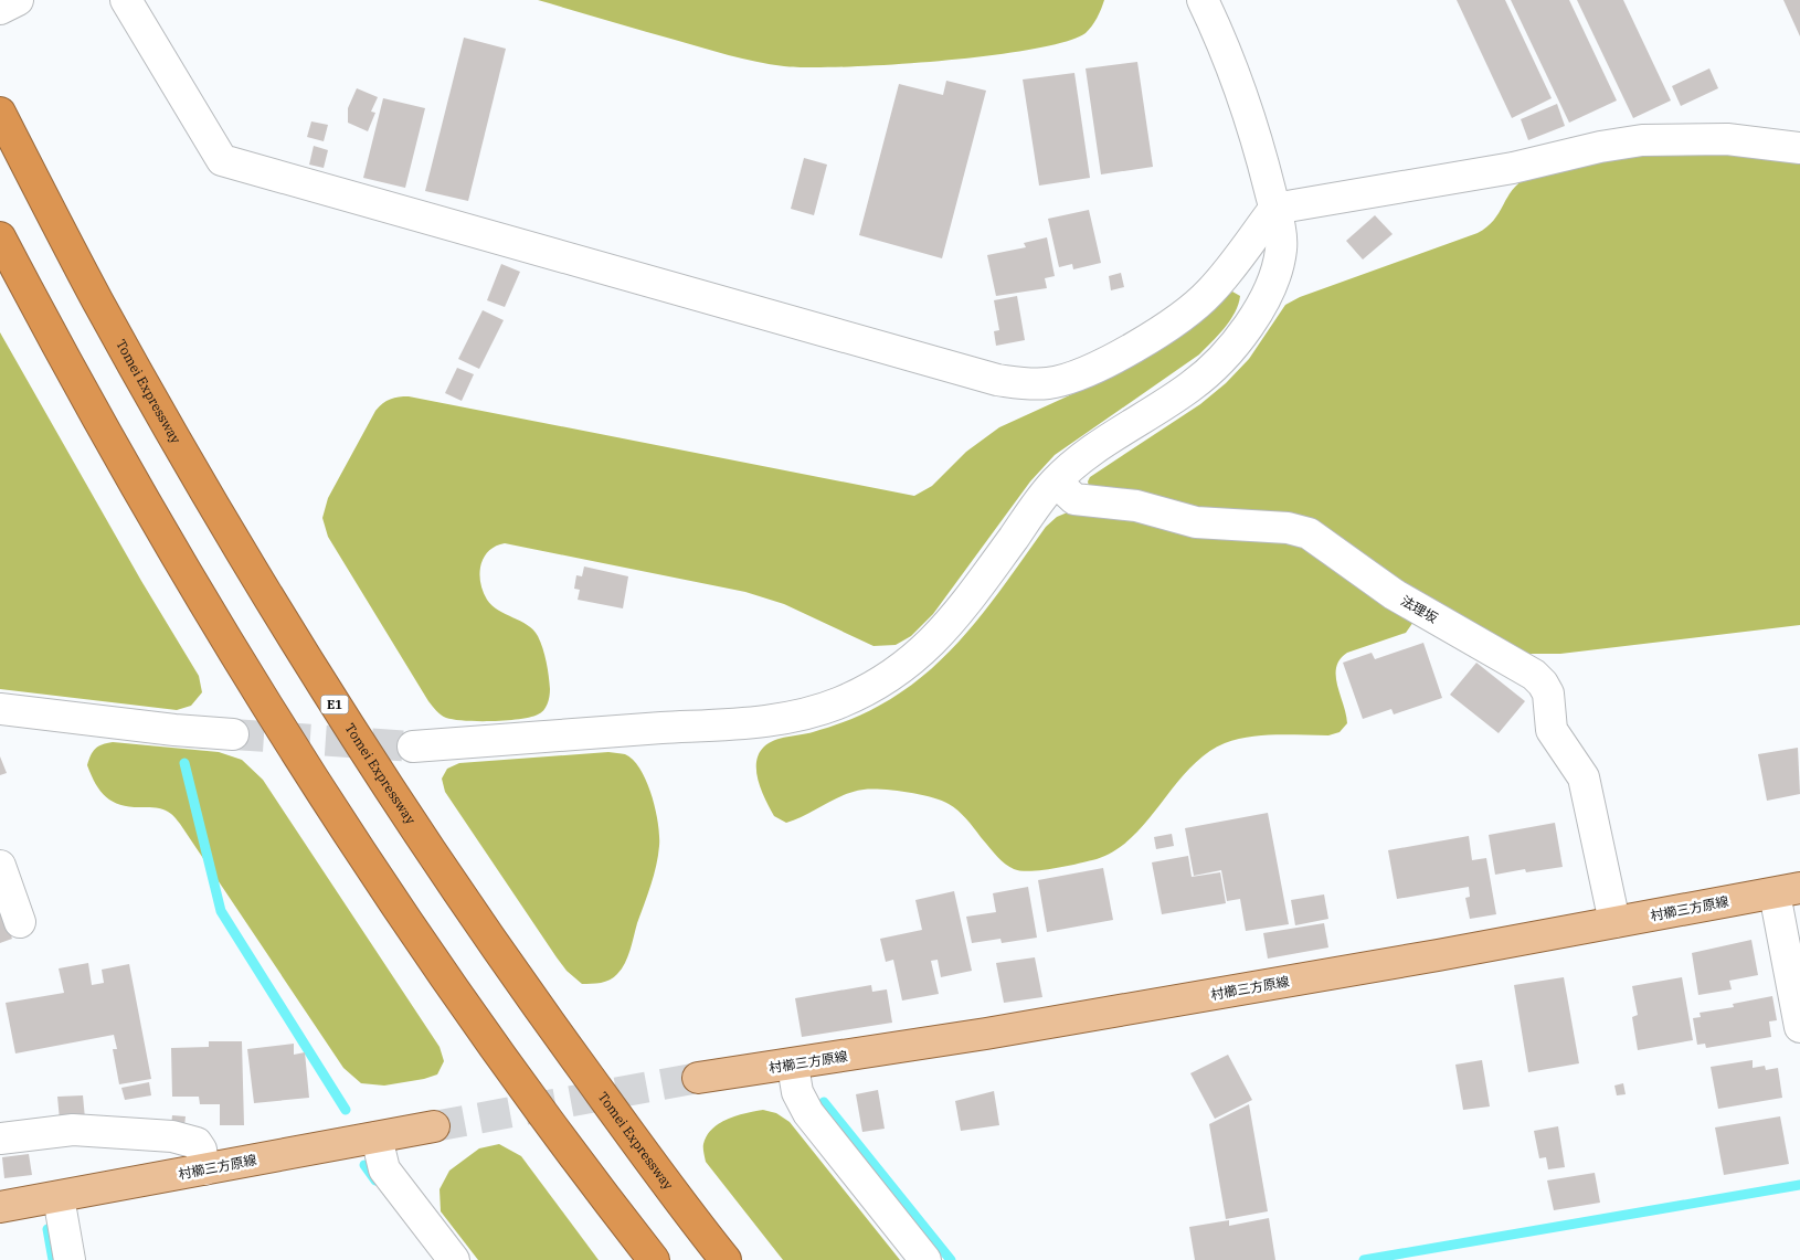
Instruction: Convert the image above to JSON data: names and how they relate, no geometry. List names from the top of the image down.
{
  "streets": {
    "highway": ["Tomei Expressway", "E1"],
    "main road": ["村櫛三方原線"],
    "street": ["法理坂"]
  },
  "crossings": [
    ["法理坂", "村櫛三方原線"]
  ]
}
